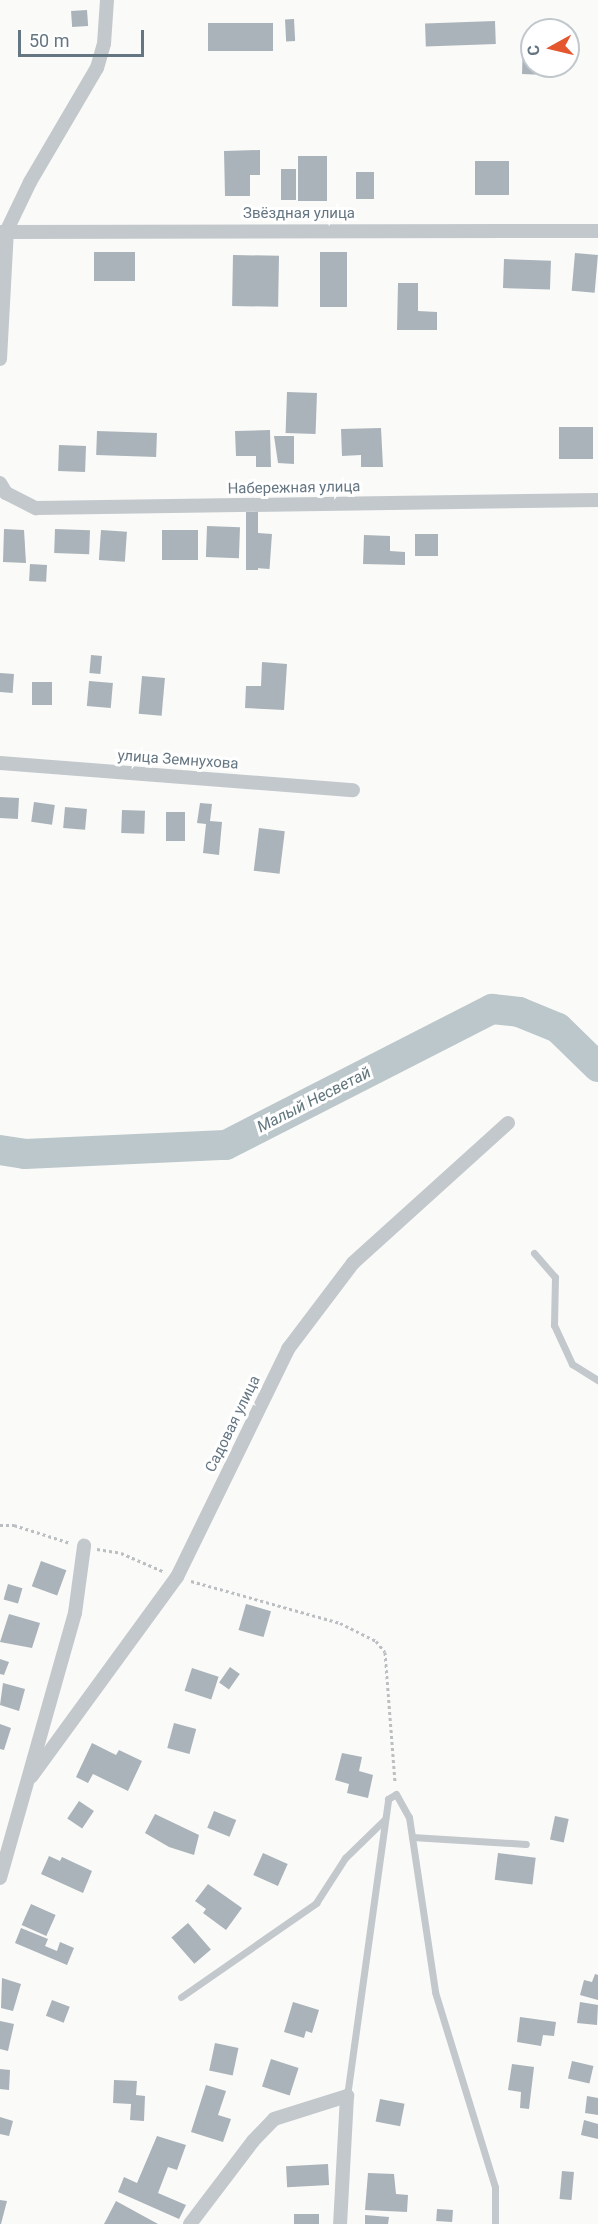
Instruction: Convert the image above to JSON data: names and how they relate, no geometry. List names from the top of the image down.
{
  "streets": {
    "street": [
      "Звёздная улица",
      "Набережная улица",
      "улица Земнухова",
      "Садовая улица"
    ]
  },
  "water": ["Малый Несветай"],
  "scale_bar": "50 m",
  "north": "left"
}
